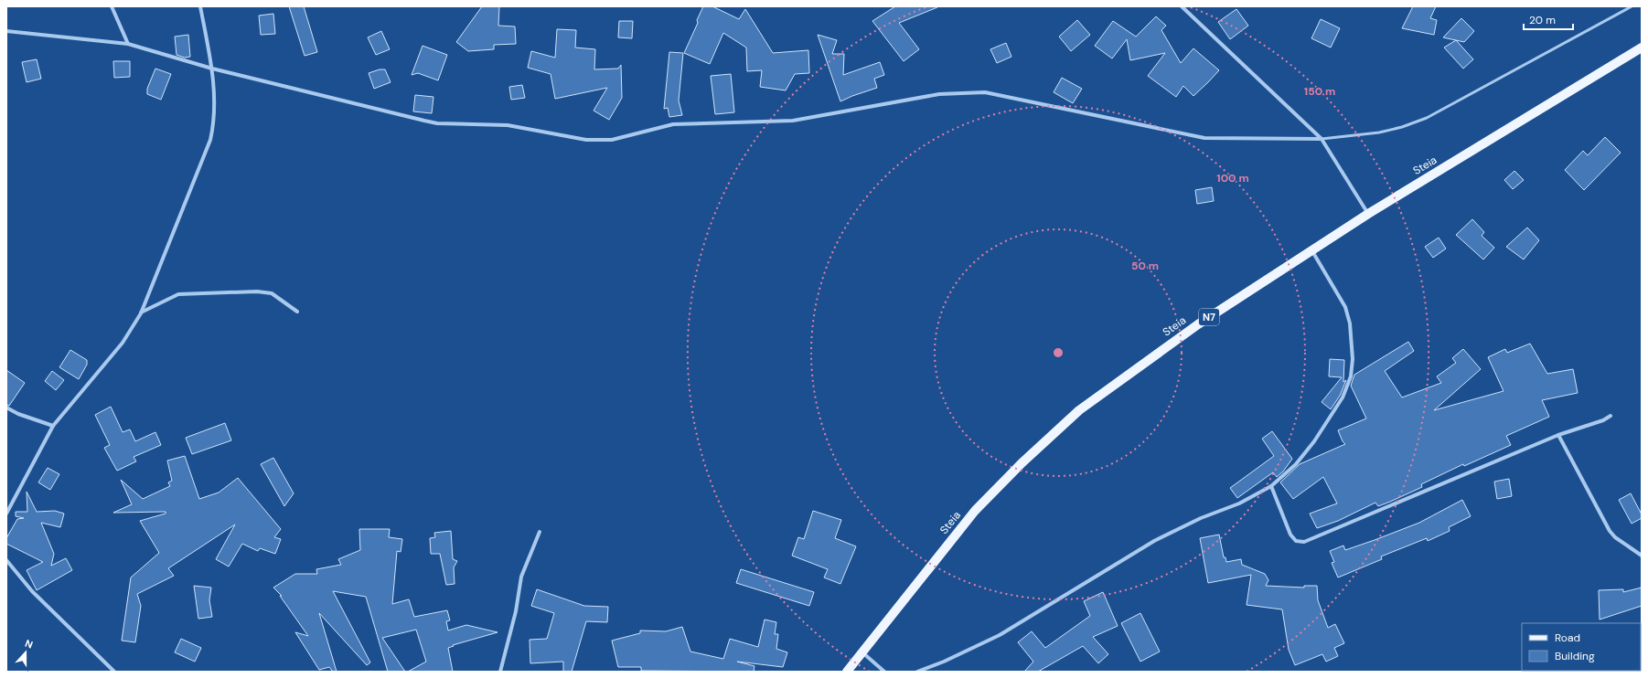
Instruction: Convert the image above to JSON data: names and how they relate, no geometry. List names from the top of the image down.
{
  "streets": {
    "main road": ["Steia", "N7"]
  },
  "legend": ["Road", "Building"],
  "scale_bar": "20 m",
  "north": "top",
  "rings": ["150 m", "100 m", "50 m"]
}
